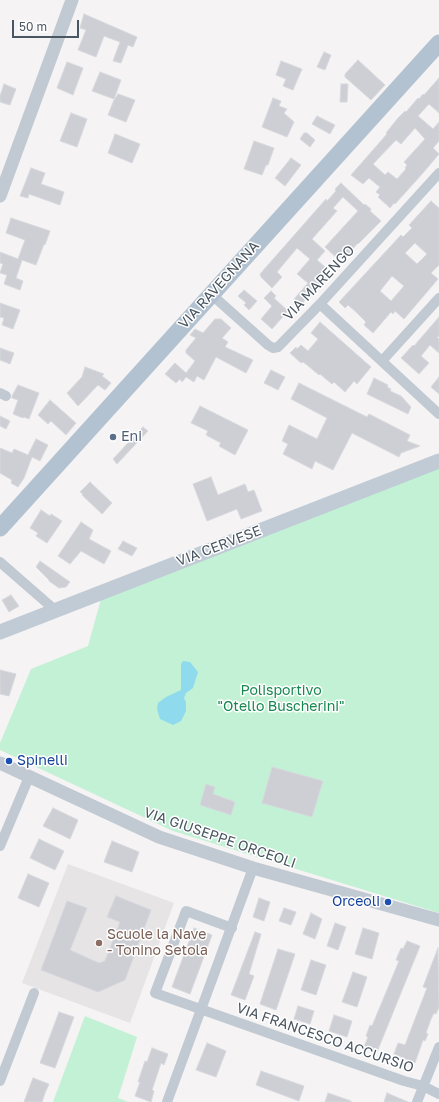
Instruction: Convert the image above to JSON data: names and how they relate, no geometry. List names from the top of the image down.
{
  "streets": {
    "main road": ["VIA RAVEGNANA", "VIA CERVESE"],
    "street": ["VIA MARENGO", "VIA GIUSEPPE ORCEOLI", "VIA FRANCESCO ACCURSIO"]
  },
  "crossings": [
    ["VIA MARENGO", "VIA RAVEGNANA"]
  ],
  "parks": ["Polisportivo \"Otello Buscherini\""],
  "places": [
    "Eni",
    "Spinelli",
    "Orceoli",
    "Scuole la Nave - Tonino Setola"
  ],
  "scale_bar": "50 m"
}
